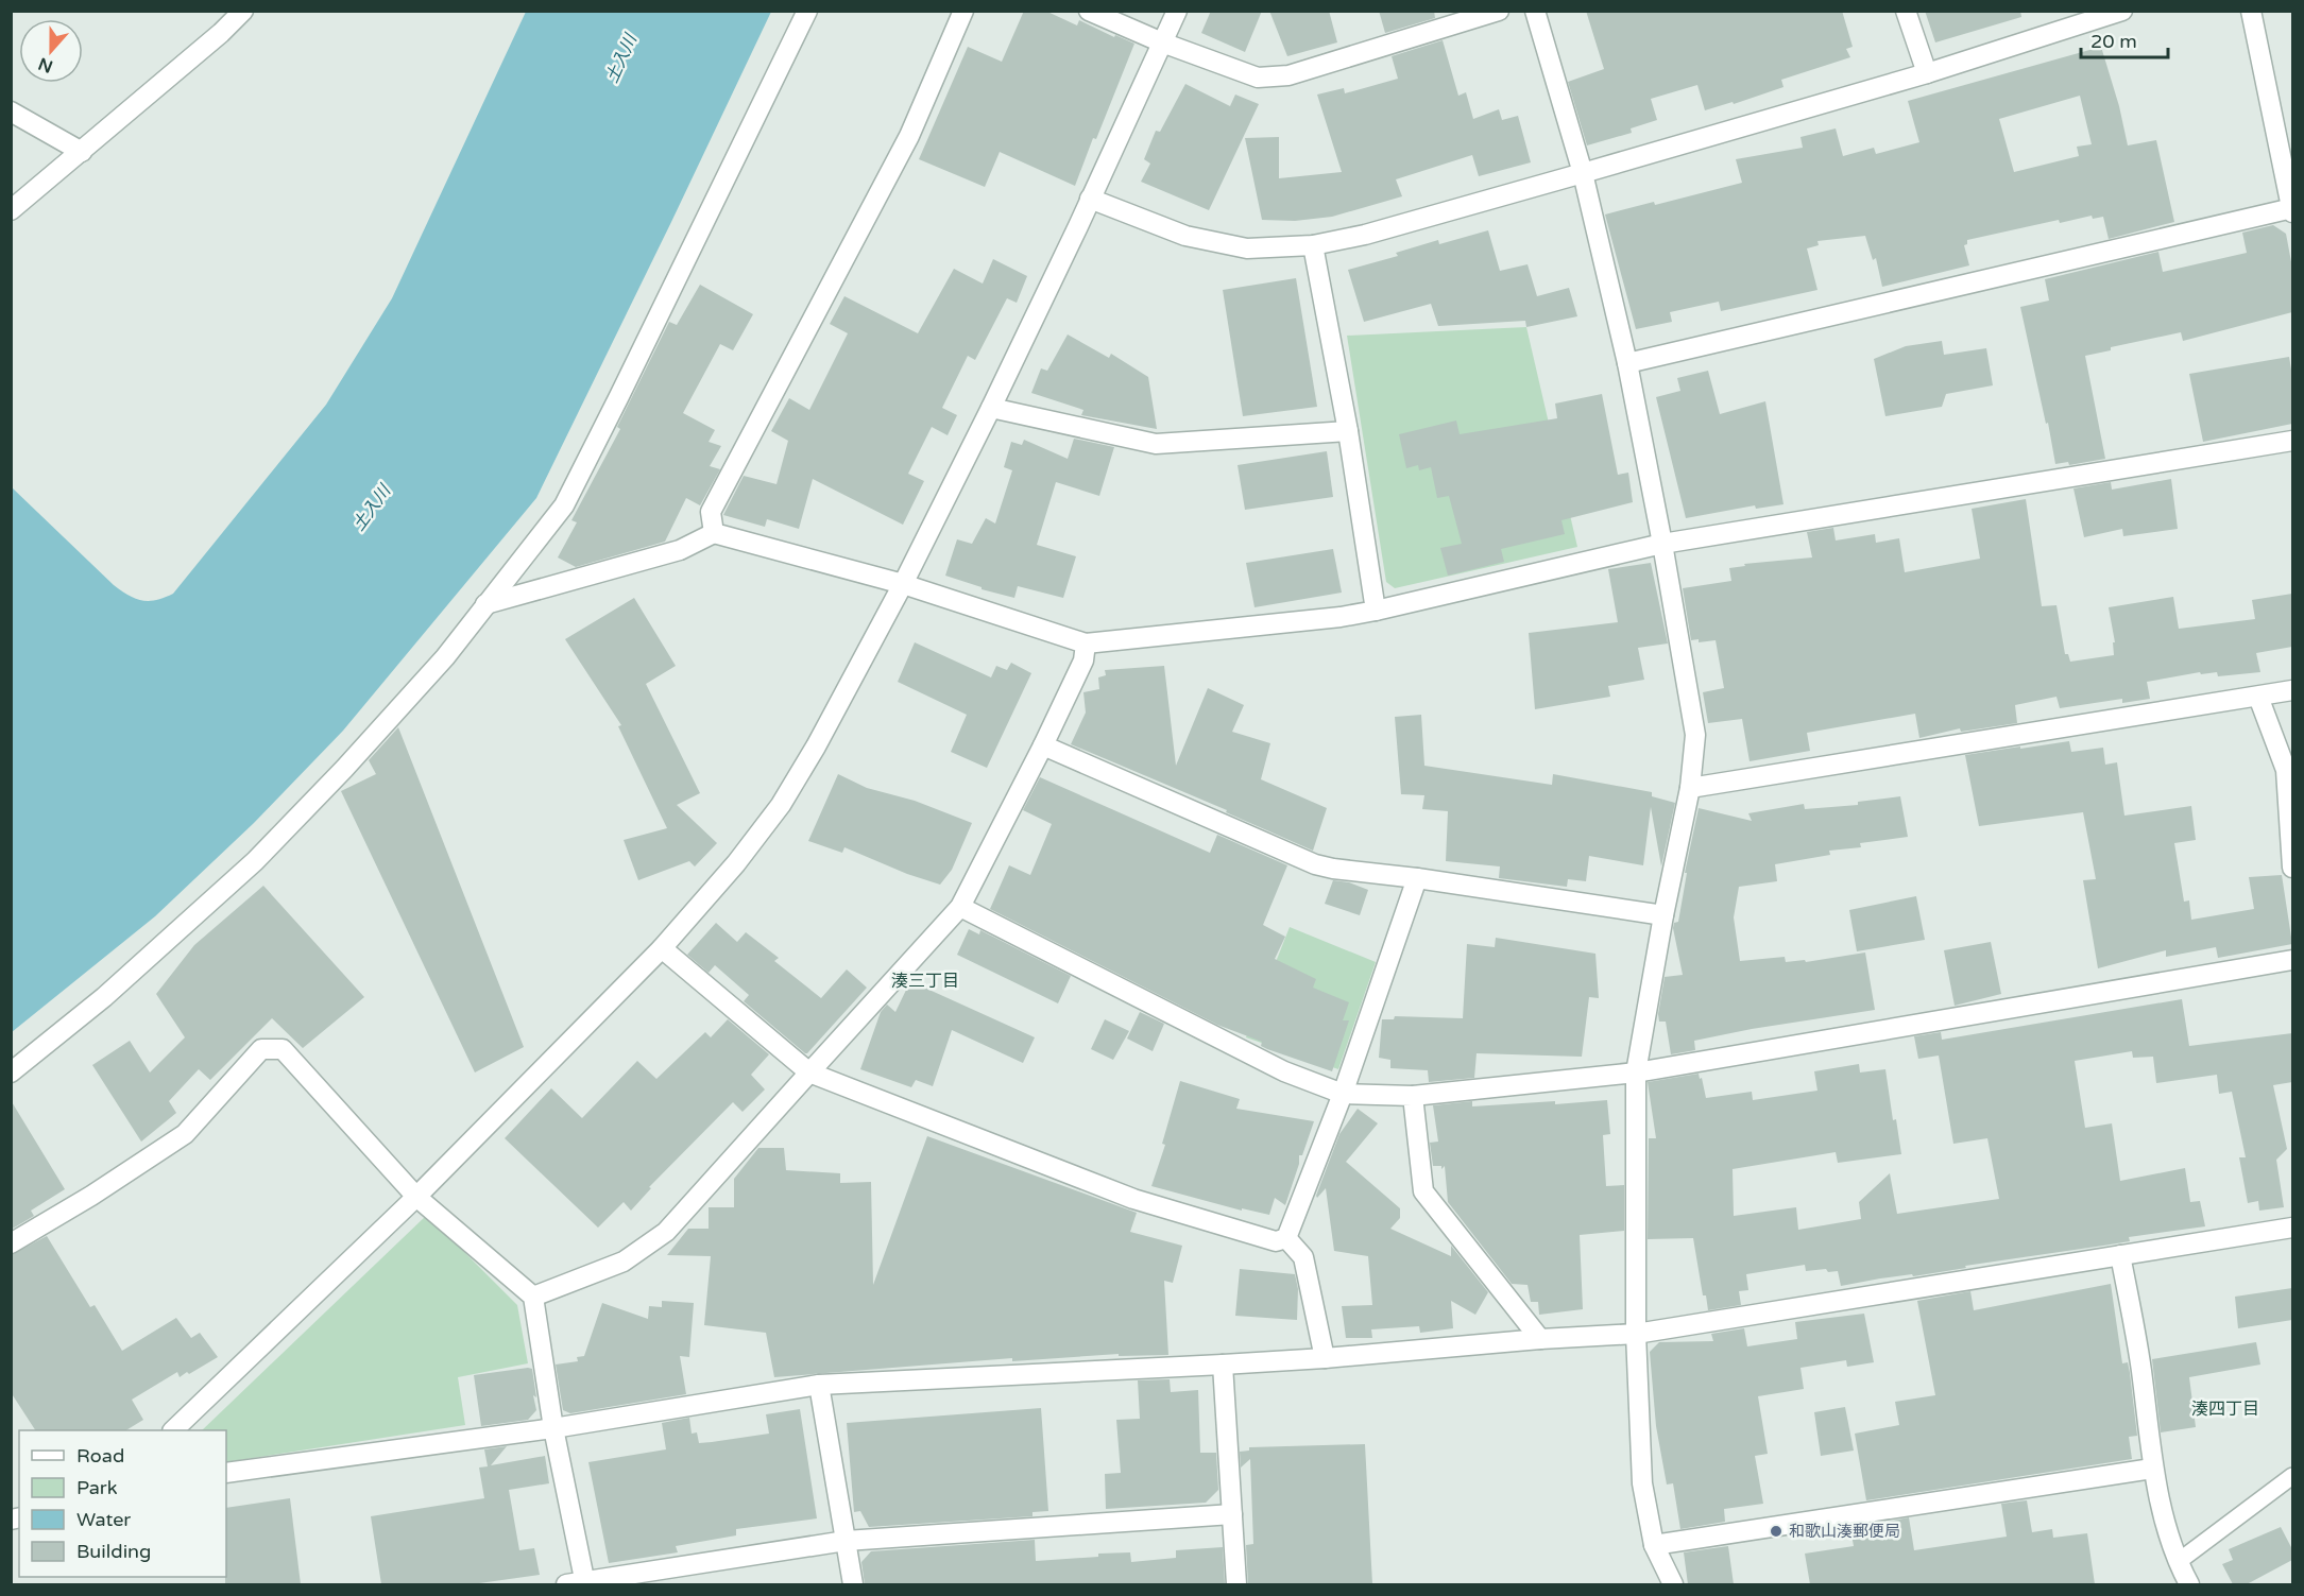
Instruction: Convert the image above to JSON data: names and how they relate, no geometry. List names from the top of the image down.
{
  "districts": ["湊三丁目", "湊四丁目"],
  "water": ["土入川"],
  "places": ["和歌山湊郵便局"],
  "legend": [
    "Road",
    "Park",
    "Water",
    "Building"
  ],
  "scale_bar": "20 m",
  "north": "bottom"
}
